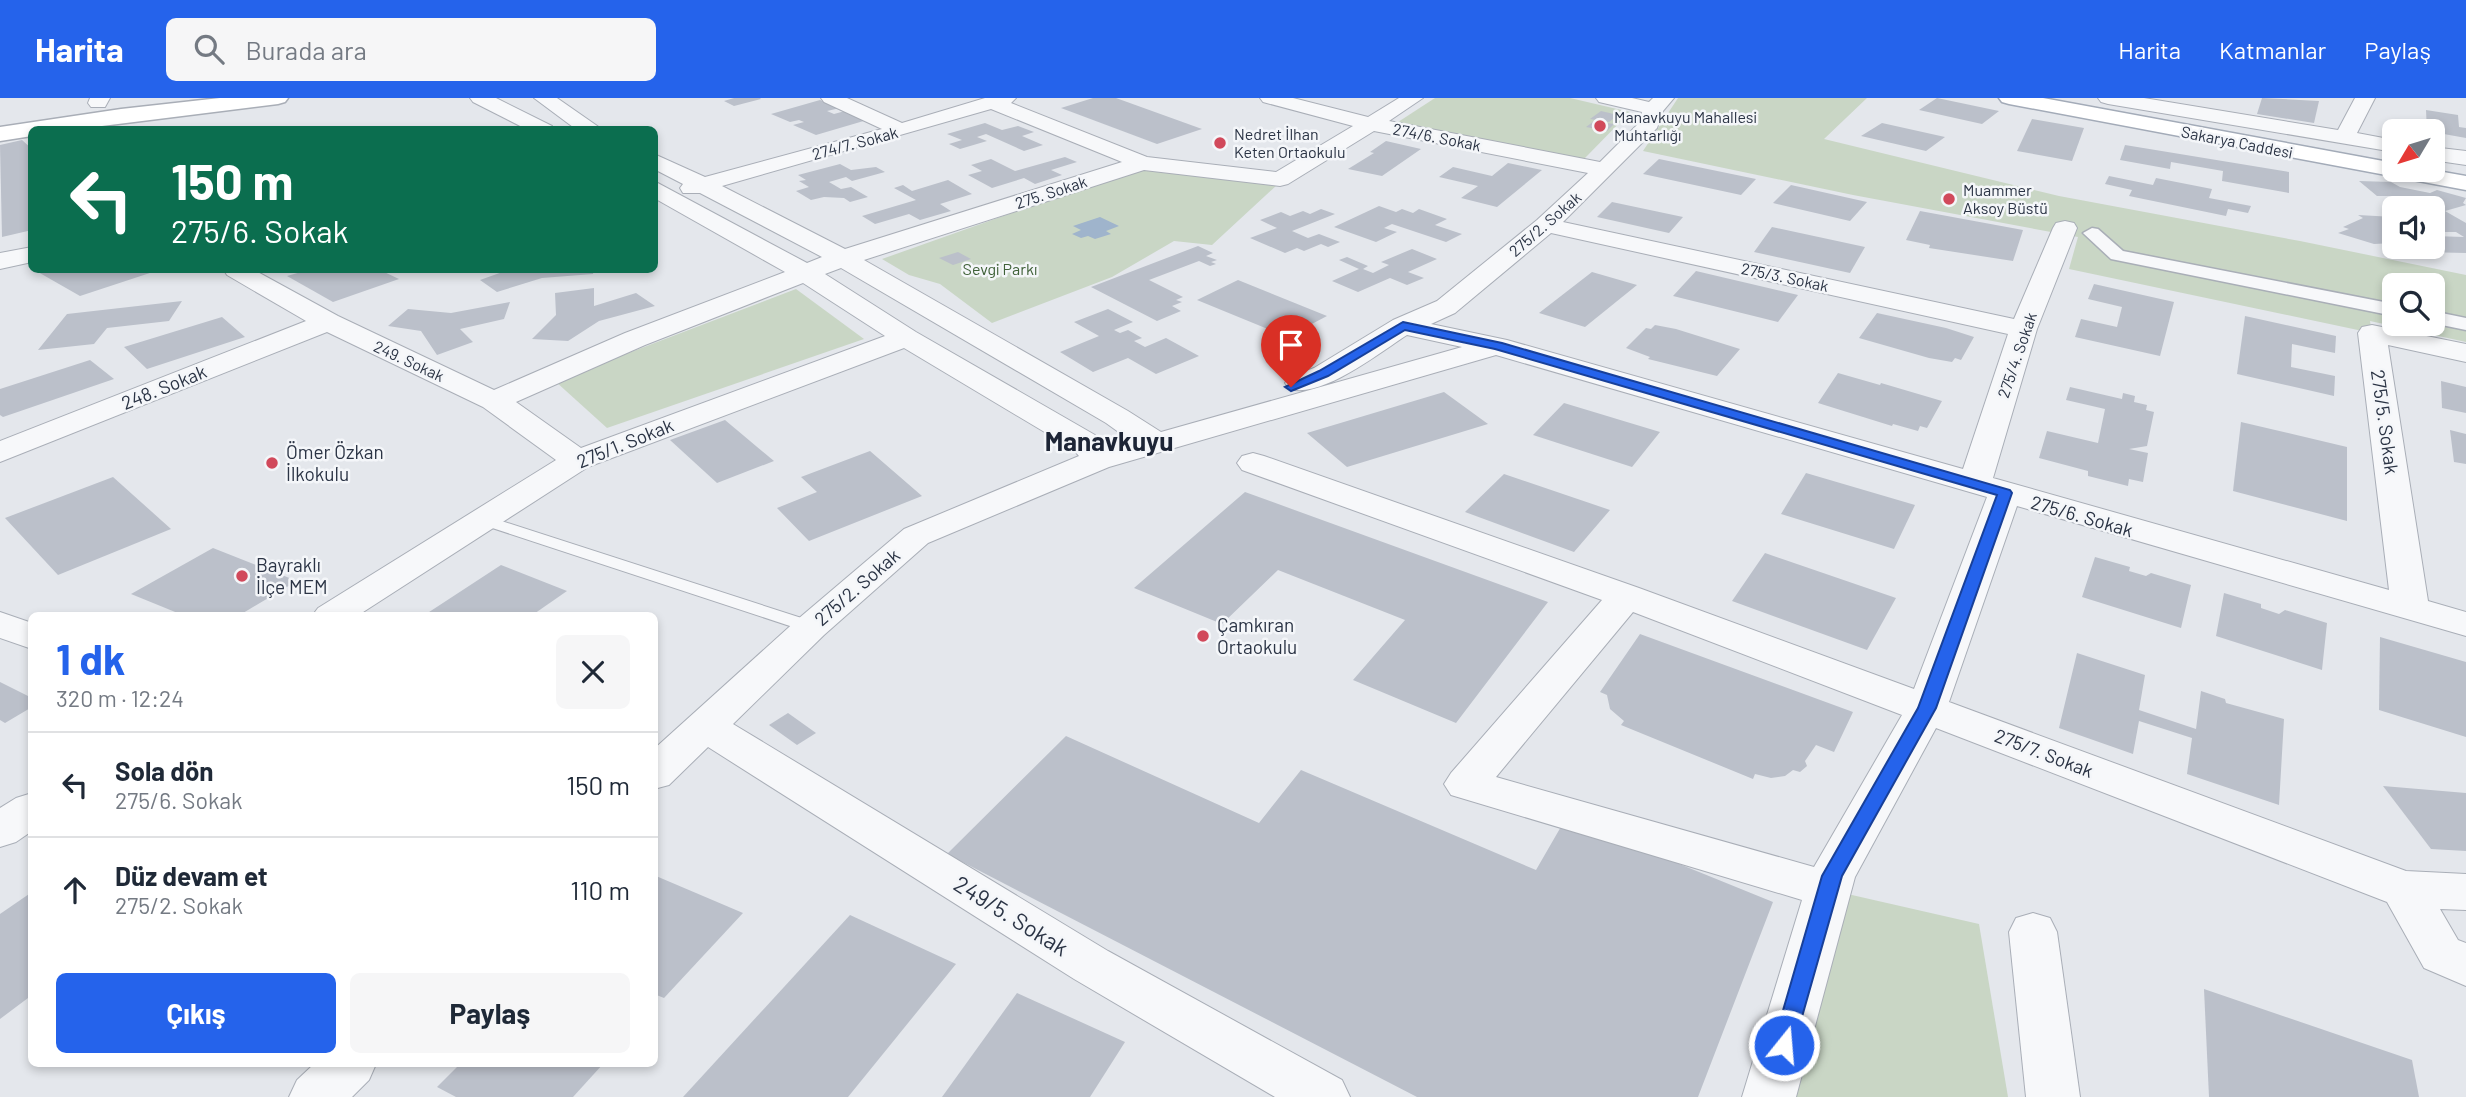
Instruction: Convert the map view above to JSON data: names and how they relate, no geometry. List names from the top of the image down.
{
  "streets": {
    "main road": ["Sakarya Caddesi"],
    "street": [
      "274/6. Sokak",
      "274/7. Sokak",
      "275. Sokak",
      "275/2. Sokak",
      "275/3. Sokak",
      "275/4. Sokak",
      "249. Sokak",
      "248. Sokak",
      "275/5. Sokak",
      "275/1. Sokak",
      "275/6. Sokak",
      "275/7. Sokak",
      "249/5. Sokak"
    ]
  },
  "crossings": [
    ["274/6. Sokak", "275/2. Sokak"],
    ["275. Sokak", "249. Sokak"],
    ["275/2. Sokak", "275/3. Sokak"],
    ["275/2. Sokak", "275/6. Sokak"],
    ["275/2. Sokak", "249/5. Sokak"],
    ["275/3. Sokak", "275/4. Sokak"],
    ["275/4. Sokak", "275/6. Sokak"],
    ["275/4. Sokak", "275/7. Sokak"],
    ["249. Sokak", "248. Sokak"],
    ["249. Sokak", "275/1. Sokak"],
    ["275/5. Sokak", "275/6. Sokak"]
  ],
  "districts": ["Manavkuyu"],
  "parks": ["Sevgi Parkı"],
  "places": [
    "Manavkuyu Mahallesi Muhtarlığı",
    "Nedret İlhan Keten Ortaokulu",
    "Muammer Aksoy Büstü",
    "Ömer Özkan İlkokulu",
    "Bayraklı İlçe MEM",
    "Çamkıran Ortaokulu"
  ],
  "north": "bottom left",
  "page": {
    "header": "Harita",
    "search": "Burada ara",
    "nav": ["Harita", "Katmanlar", "Paylaş"],
    "turn": ["150 m", "275/6. Sokak"],
    "heading": ["1 dk", "320 m · 12:24"],
    "list": [
      {
        "name": "Sola dön",
        "note": "275/6. Sokak",
        "value": "150 m"
      },
      {
        "name": "Düz devam et",
        "note": "275/2. Sokak",
        "value": "110 m"
      }
    ],
    "buttons": ["Çıkış", "Paylaş"]
  }
}
